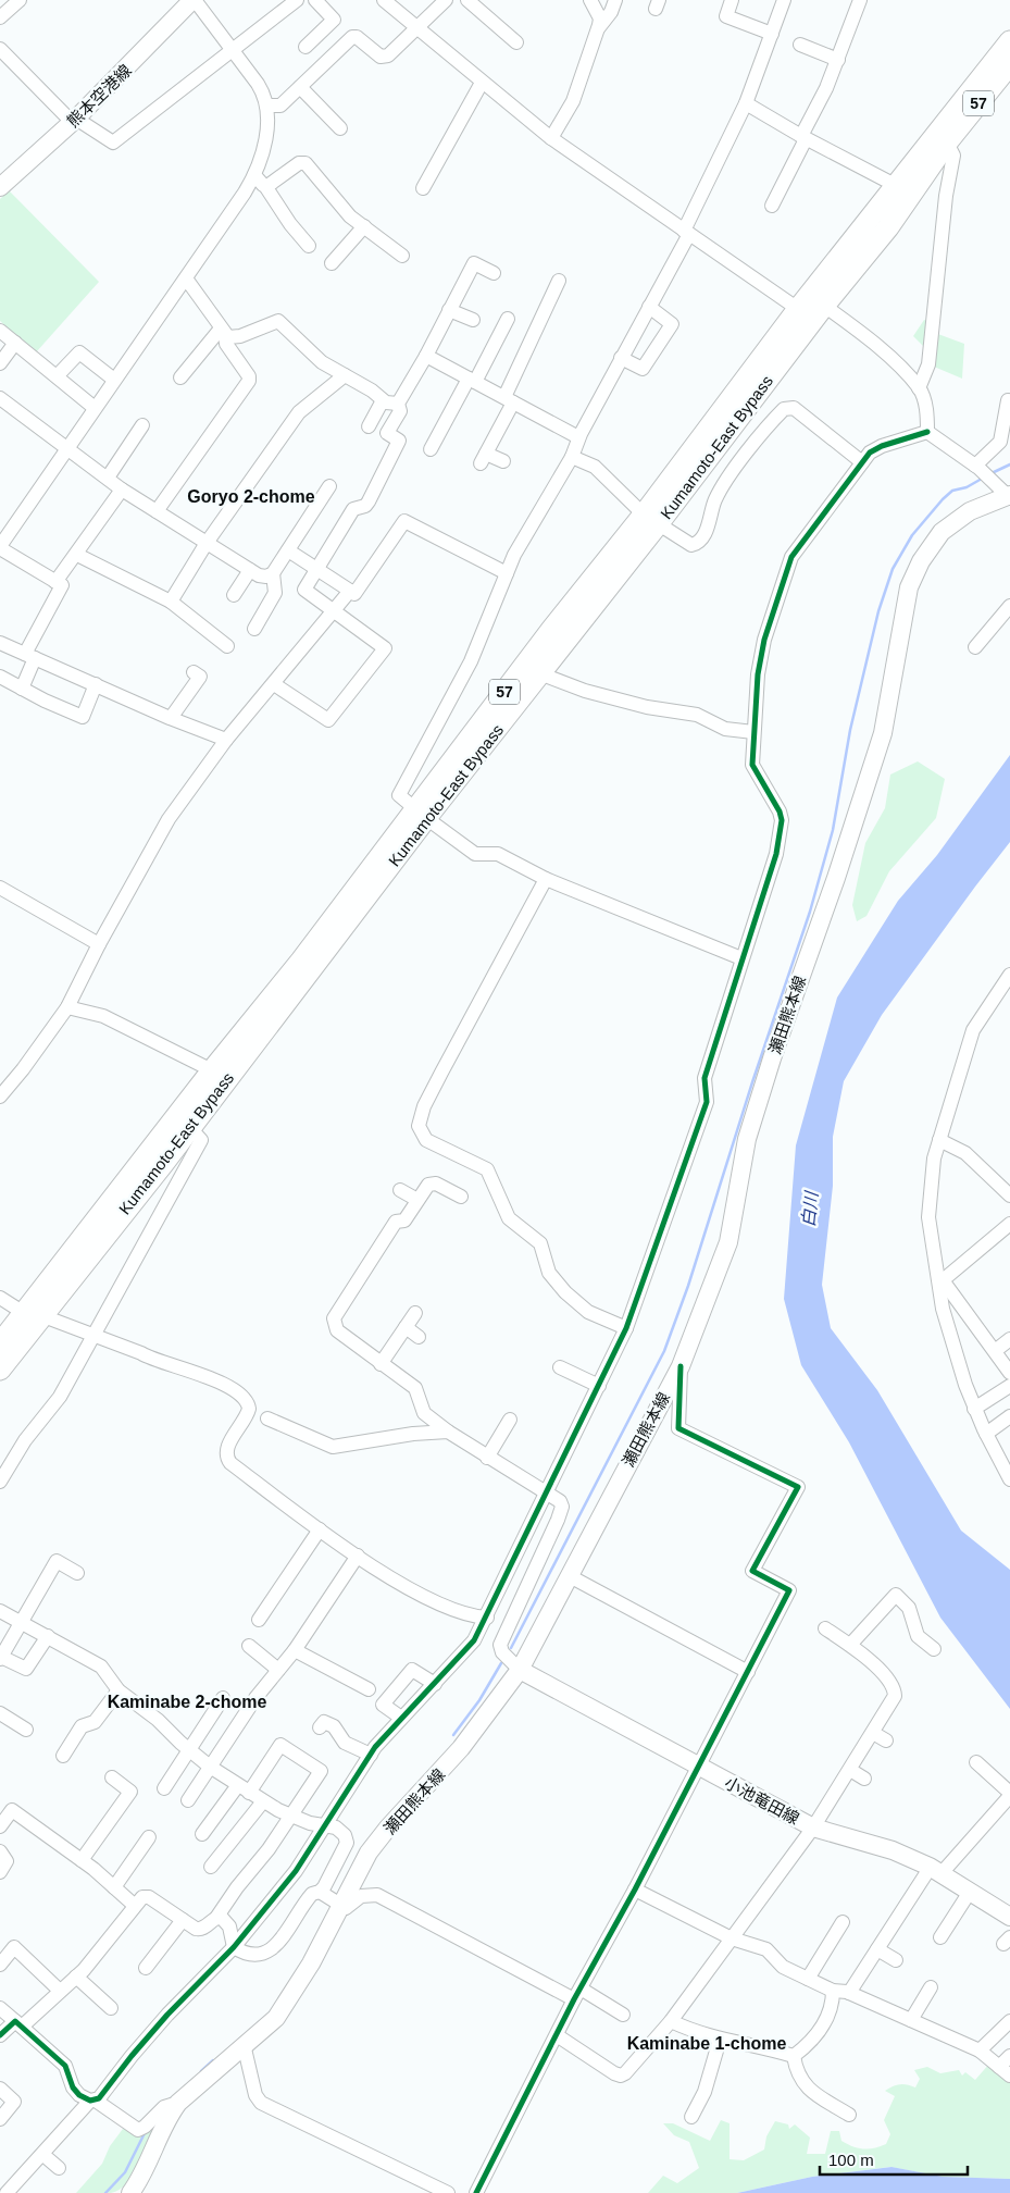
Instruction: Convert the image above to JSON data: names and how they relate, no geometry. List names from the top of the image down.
{
  "streets": {
    "highway": ["57", "Kumamoto-East Bypass"],
    "main road": ["熊本空港線", "瀬田熊本線", "小池竜田線"]
  },
  "crossings": [
    ["瀬田熊本線", "小池竜田線"]
  ],
  "districts": ["Goryo 2-chome", "Kaminabe 2-chome", "Kaminabe 1-chome"],
  "water": ["白川"],
  "scale_bar": "100 m"
}
